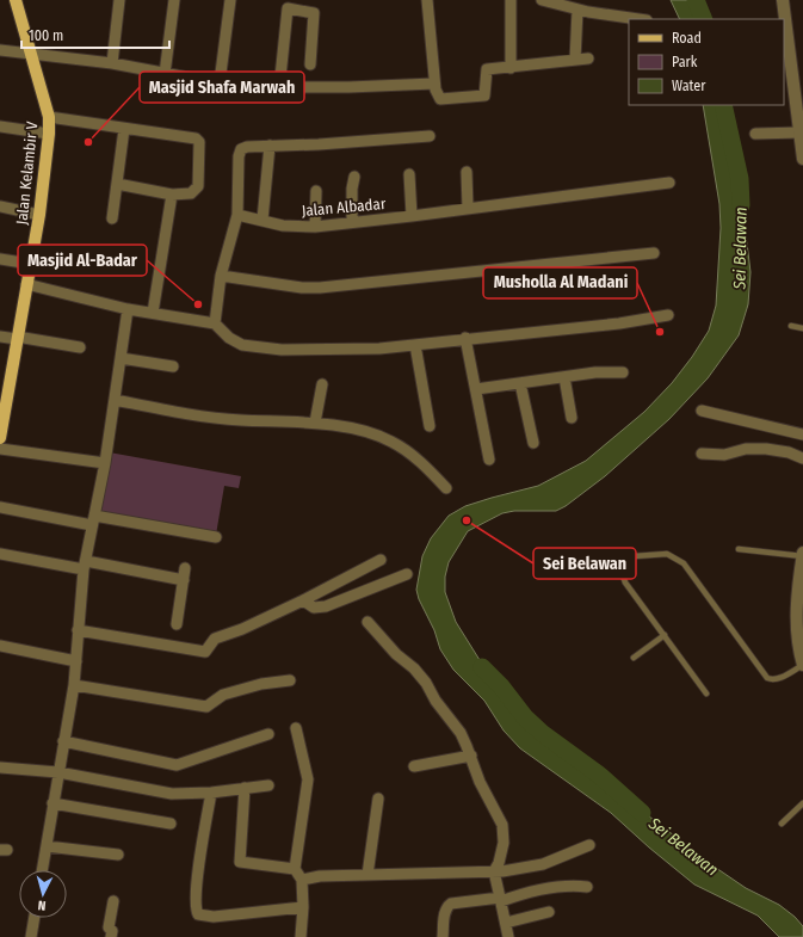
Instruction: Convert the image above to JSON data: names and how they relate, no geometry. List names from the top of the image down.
{
  "streets": {
    "main road": ["Jalan Kelambir V"],
    "street": ["Jalan Albadar"]
  },
  "water": ["Sei Belawan"],
  "places": [
    "Masjid Shafa Marwah",
    "Masjid Al-Badar",
    "Musholla Al Madani",
    "Sei Belawan"
  ],
  "legend": ["Road", "Park", "Water"],
  "scale_bar": "100 m",
  "north": "bottom"
}
